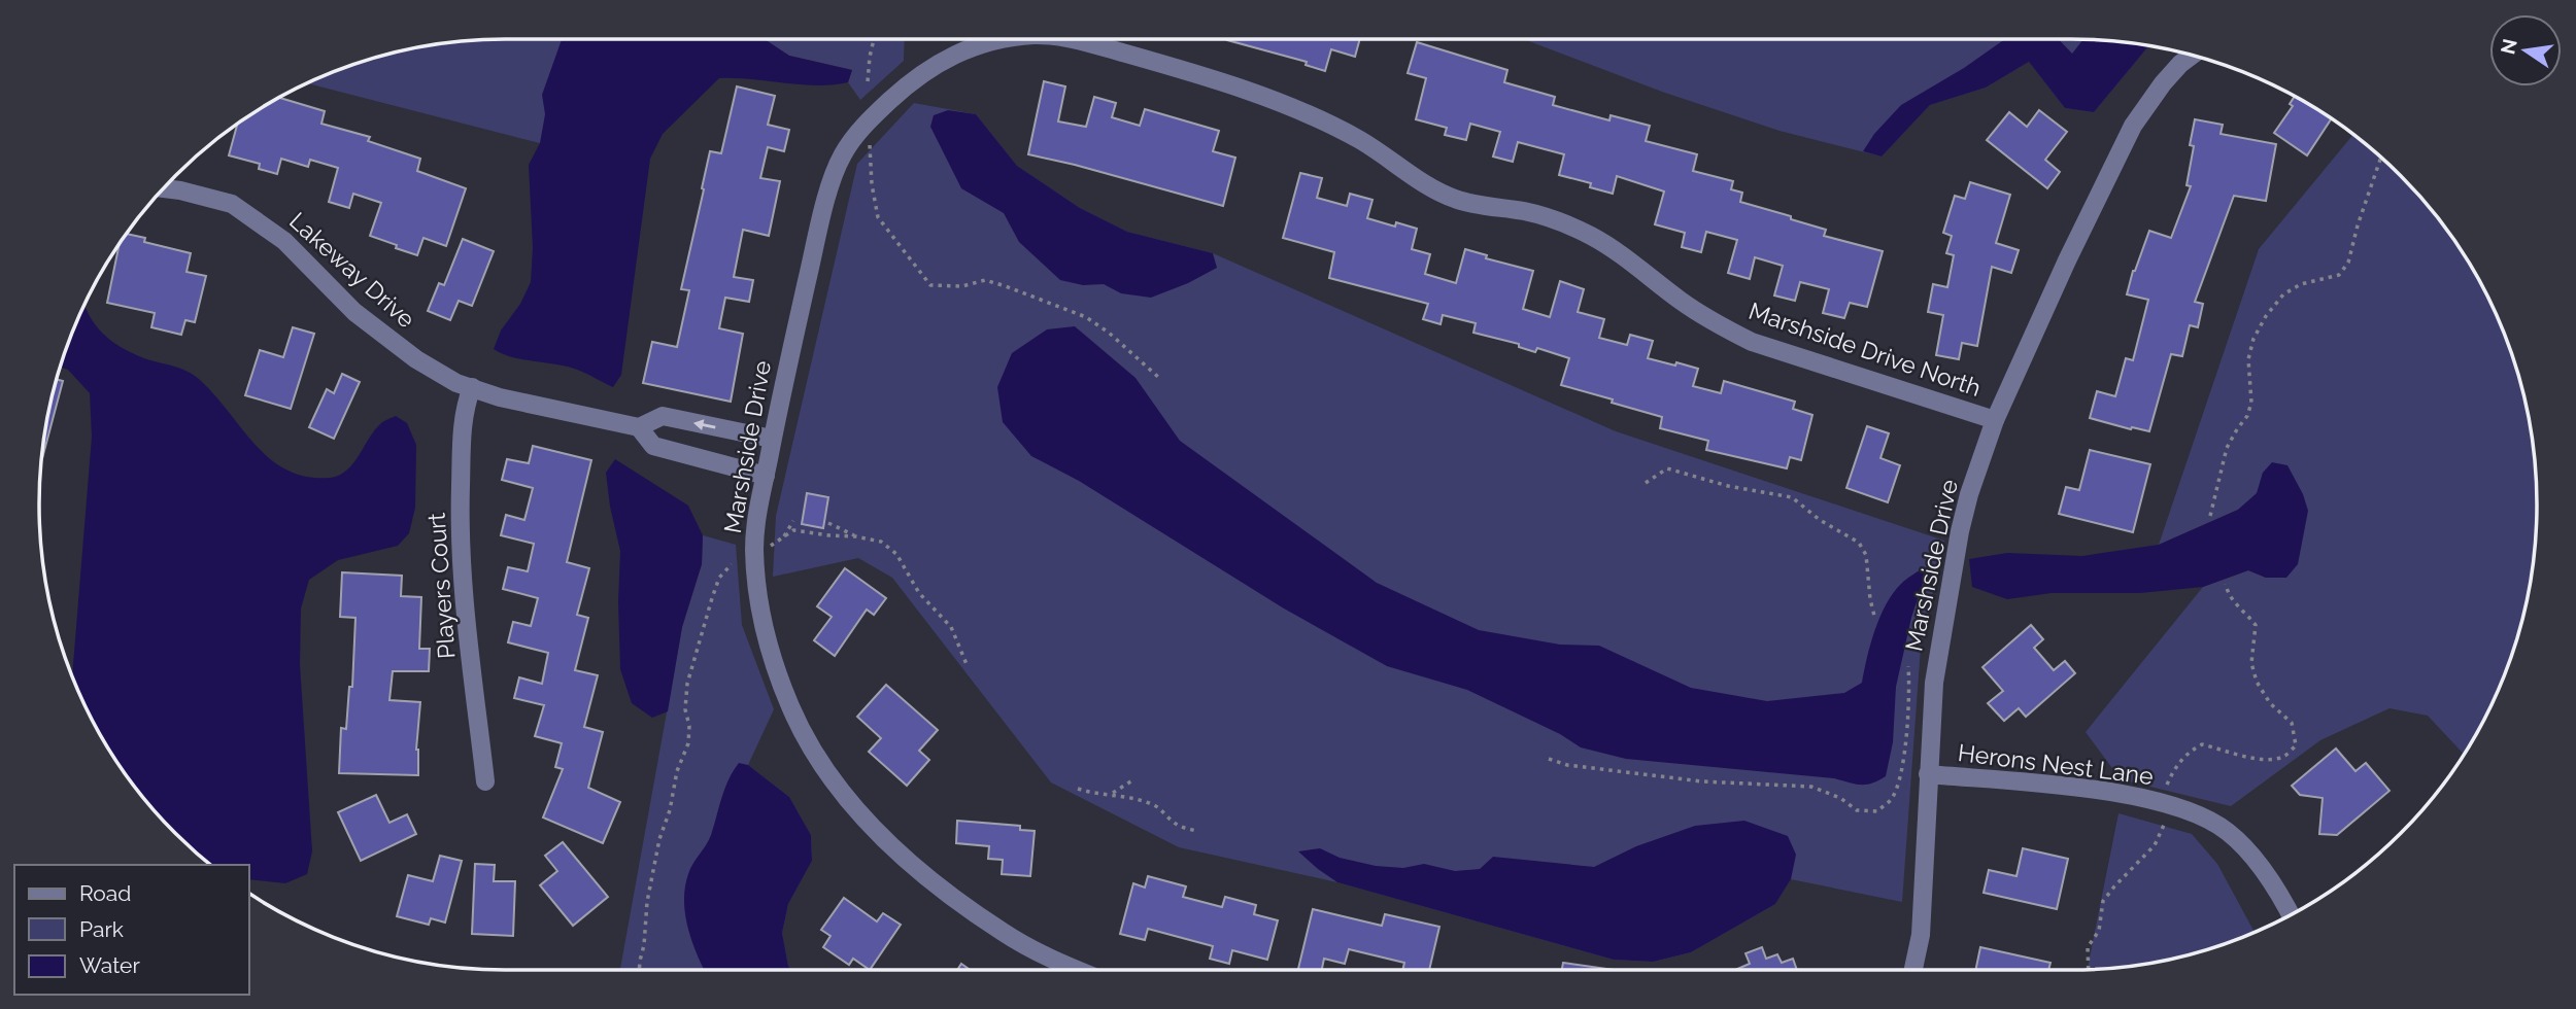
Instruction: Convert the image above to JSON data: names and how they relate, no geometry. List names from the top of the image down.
{
  "streets": {
    "street": [
      "Lakeway Drive",
      "Marshside Drive North",
      "Marshside Drive",
      "Players Court",
      "Herons Nest Lane"
    ]
  },
  "crossings": [
    ["Lakeway Drive", "Marshside Drive"],
    ["Lakeway Drive", "Players Court"],
    ["Marshside Drive North", "Marshside Drive"],
    ["Marshside Drive", "Herons Nest Lane"]
  ],
  "legend": ["Road", "Park", "Water"],
  "north": "left"
}
